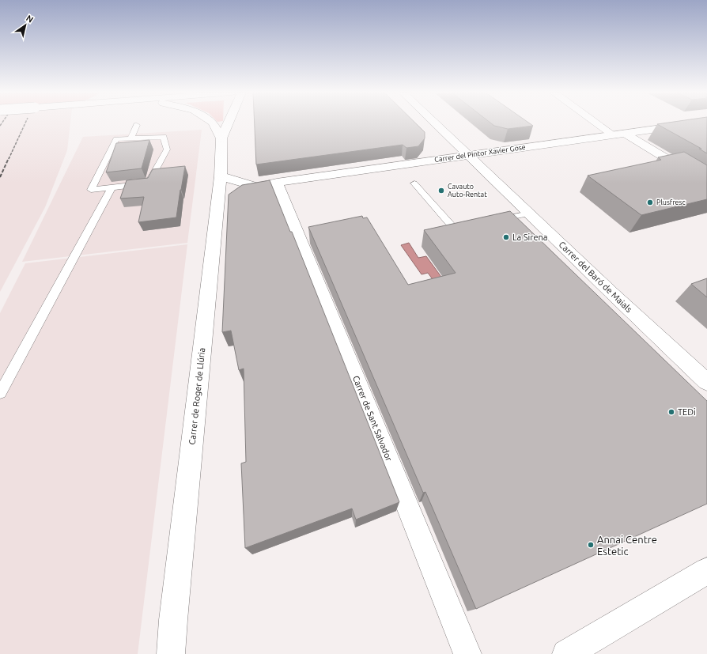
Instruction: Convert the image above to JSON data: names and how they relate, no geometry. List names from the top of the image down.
{
  "streets": {
    "street": [
      "Carrer del Pintor Xavier Gose",
      "Carrer del Baró de Maials",
      "Carrer de Roger de Llúria",
      "Carrer de Sant Salvador"
    ]
  },
  "crossings": [
    ["Carrer del Pintor Xavier Gose", "Carrer del Baró de Maials"],
    ["Carrer del Pintor Xavier Gose", "Carrer de Roger de Llúria"],
    ["Carrer del Pintor Xavier Gose", "Carrer de Sant Salvador"]
  ],
  "places": [
    "Cavauto Auto-Rentat",
    "Plusfresc",
    "La Sirena",
    "TEDi",
    "Annai Centre Estetic"
  ],
  "north": "top right"
}
